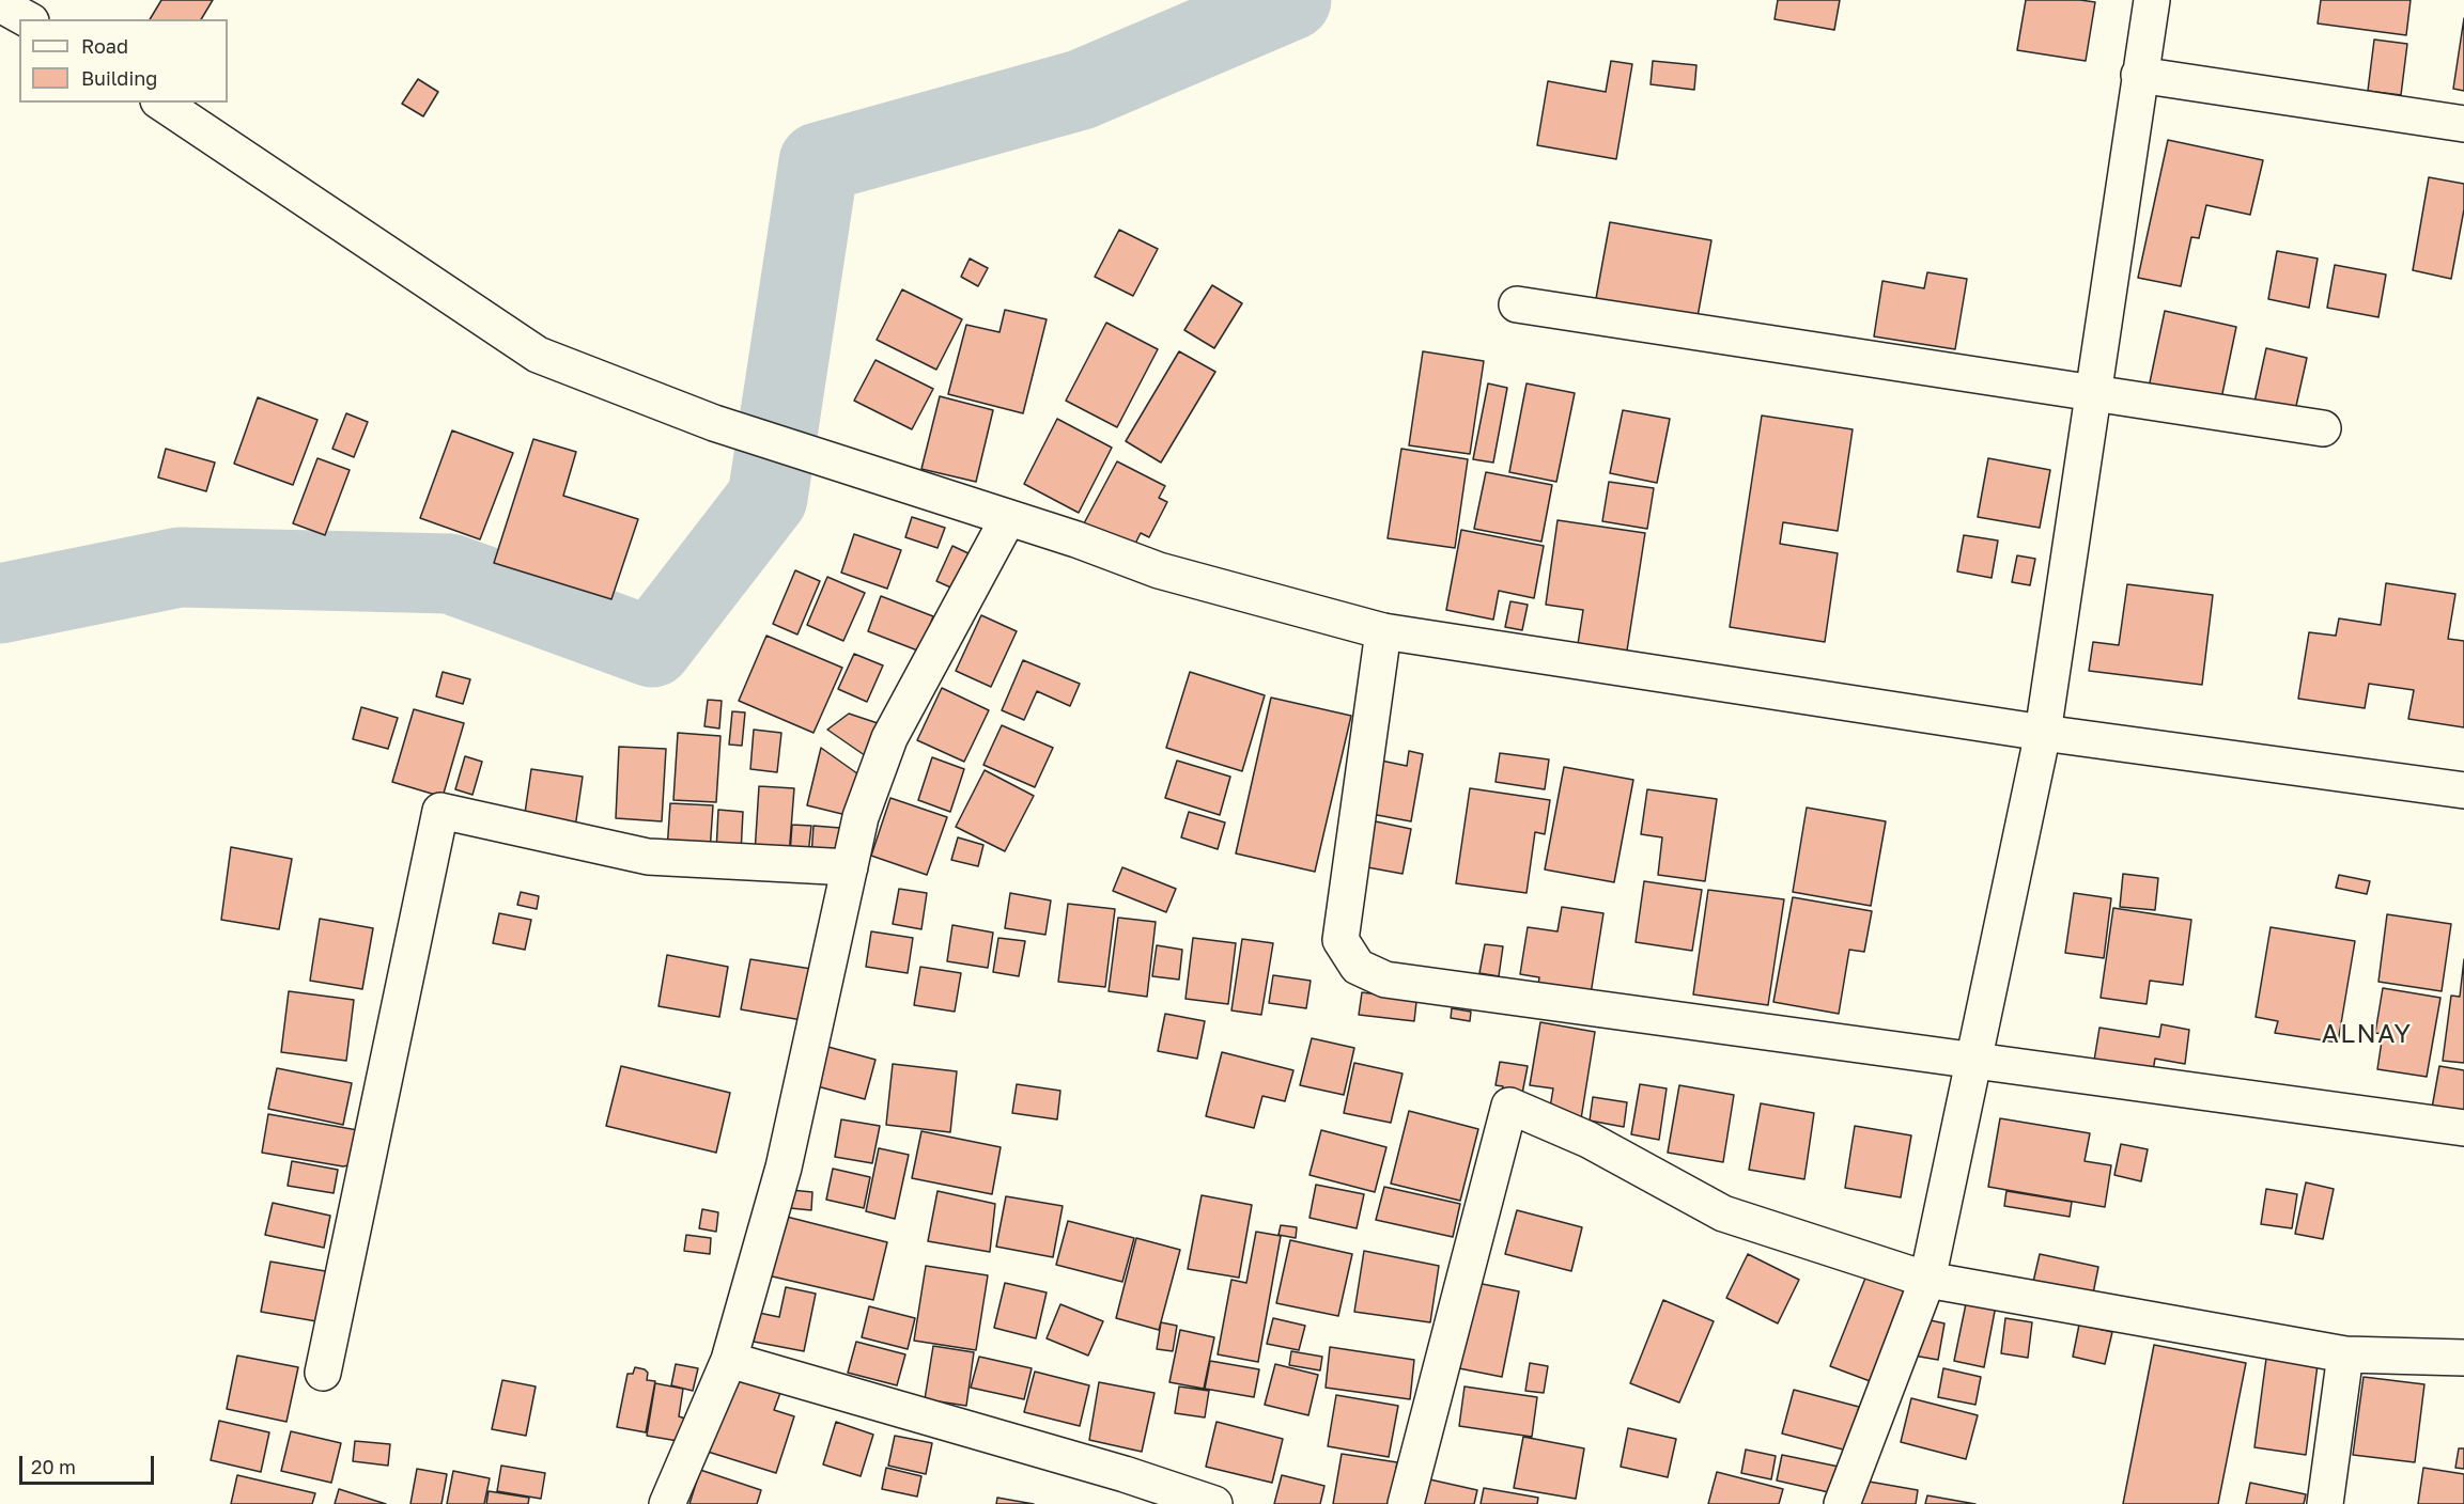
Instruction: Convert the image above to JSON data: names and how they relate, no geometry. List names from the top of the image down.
{
  "districts": ["ALNAY"],
  "legend": ["Road", "Building"],
  "scale_bar": "20 m"
}
